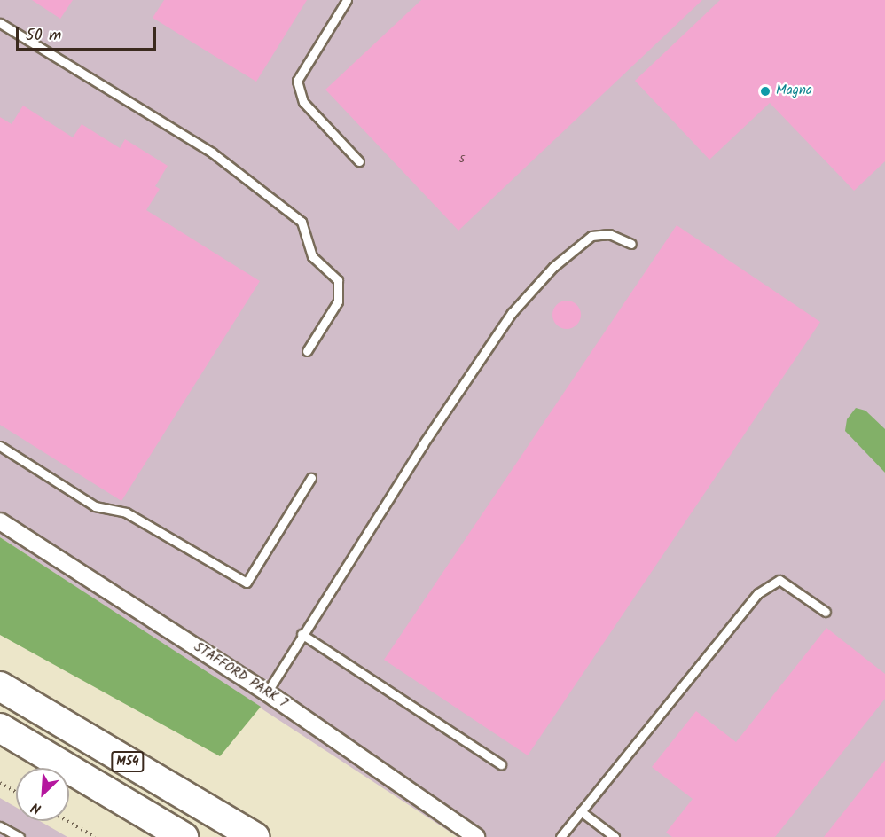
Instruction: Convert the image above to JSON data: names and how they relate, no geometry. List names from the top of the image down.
{
  "streets": {
    "highway": ["M54"],
    "street": ["STAFFORD PARK 7"]
  },
  "places": ["Magna"],
  "house_numbers": ["5"],
  "scale_bar": "50 m",
  "north": "bottom left"
}
